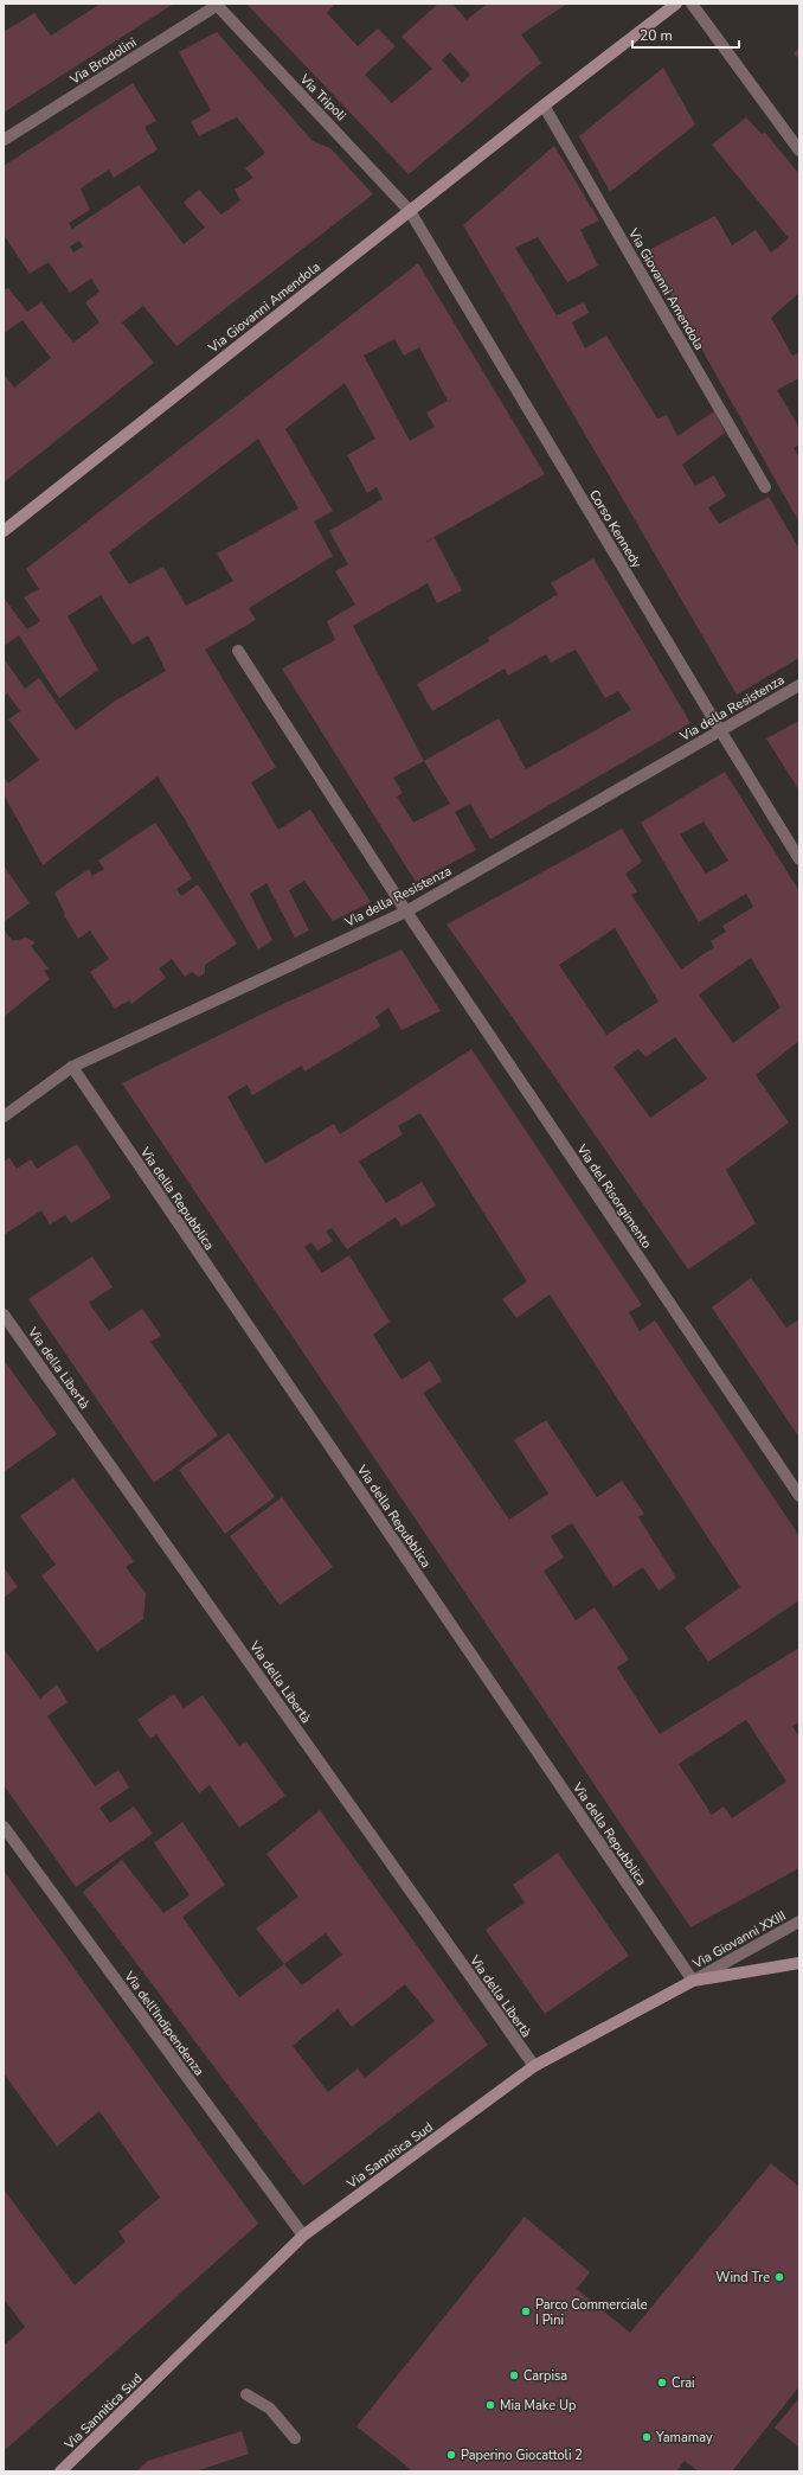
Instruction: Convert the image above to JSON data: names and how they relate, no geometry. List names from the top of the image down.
{
  "streets": {
    "main road": ["Via Giovanni Amendola", "Via Sannitica Sud"],
    "street": [
      "Via Brodolini",
      "Via Tripoli",
      "Corso Kennedy",
      "Via della Resistenza",
      "Via del Risorgimento",
      "Via della Repubblica",
      "Via della Libertà",
      "Via Giovanni XXIII",
      "Via dell'Indipendenza"
    ]
  },
  "crossings": [
    ["Via Brodolini", "Via Tripoli"],
    ["Via Tripoli", "Via Giovanni Amendola"],
    ["Via Tripoli", "Corso Kennedy"],
    ["Via Giovanni Amendola", "Corso Kennedy"],
    ["Corso Kennedy", "Via della Resistenza"],
    ["Via della Resistenza", "Via del Risorgimento"],
    ["Via della Resistenza", "Via della Repubblica"],
    ["Via della Repubblica", "Via Giovanni XXIII"],
    ["Via della Repubblica", "Via Sannitica Sud"],
    ["Via della Libertà", "Via Sannitica Sud"],
    ["Via Giovanni XXIII", "Via Sannitica Sud"],
    ["Via dell'Indipendenza", "Via Sannitica Sud"]
  ],
  "places": [
    "Wind Tre",
    "Parco Commerciale I Pini",
    "Carpisa",
    "Crai",
    "Mia Make Up",
    "Yamamay",
    "Paperino Giocattoli 2"
  ],
  "scale_bar": "20 m"
}
